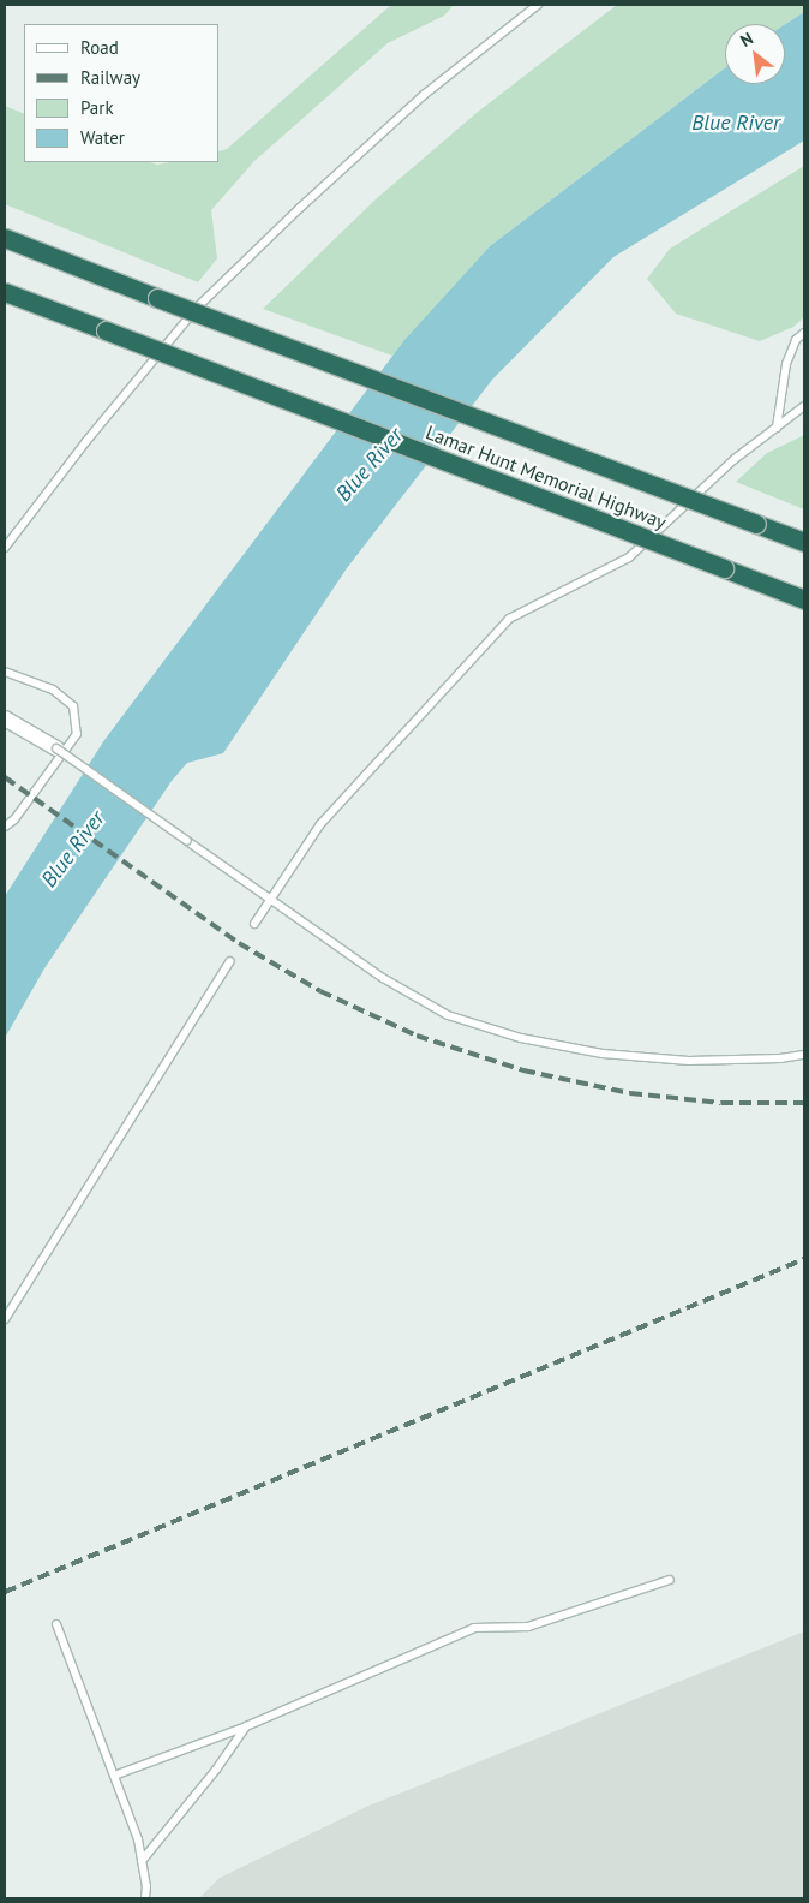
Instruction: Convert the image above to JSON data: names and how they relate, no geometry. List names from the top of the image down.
{
  "streets": {
    "highway": ["Lamar Hunt Memorial Highway"]
  },
  "water": ["Blue River"],
  "legend": [
    "Road",
    "Railway",
    "Park",
    "Water"
  ],
  "north": "top left"
}
